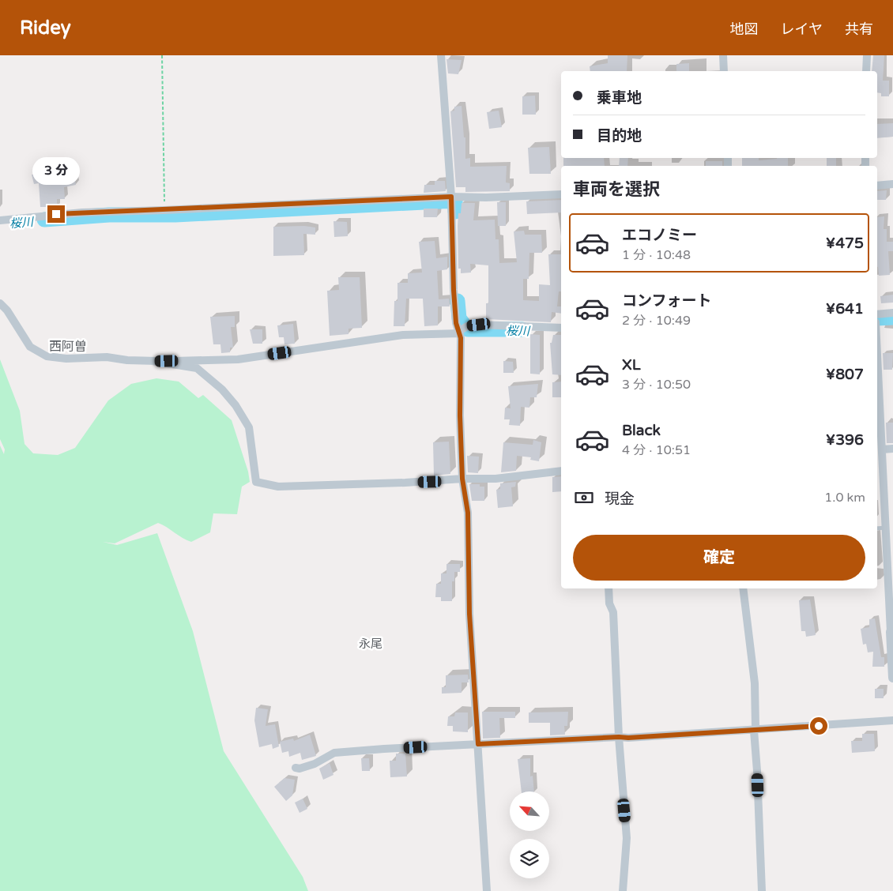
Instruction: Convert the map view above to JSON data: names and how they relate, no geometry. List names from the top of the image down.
{
  "districts": ["西阿曽", "永尾"],
  "water": ["桜川"],
  "north": "top left",
  "page": {
    "header": "Ridey",
    "nav": ["地図", "レイヤ", "共有"],
    "banner": ["乗車地", "目的地"],
    "bubble": "3 分",
    "heading": "車両を選択",
    "list": [
      {
        "name": "エコノミー",
        "note": "1 分 · 10:48",
        "value": "¥475"
      },
      {
        "name": "コンフォート",
        "note": "2 分 · 10:49",
        "value": "¥641"
      },
      {
        "name": "XL",
        "note": "3 分 · 10:50",
        "value": "¥807"
      },
      {
        "name": "Black",
        "note": "4 分 · 10:51",
        "value": "¥396"
      }
    ],
    "pay": ["現金", "1.0 km"],
    "buttons": "確定"
  }
}
